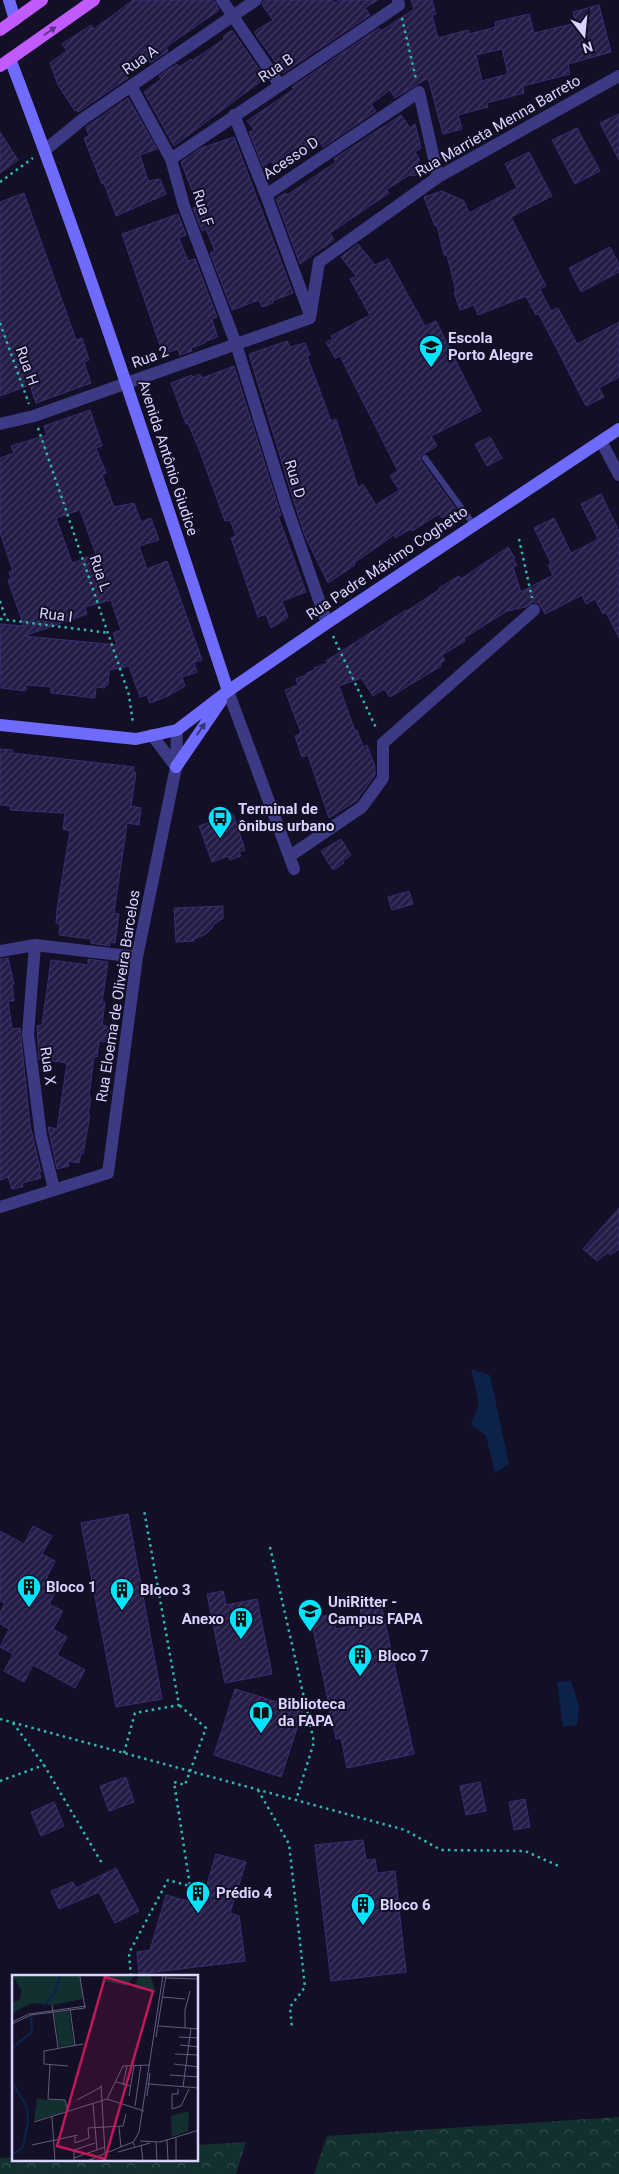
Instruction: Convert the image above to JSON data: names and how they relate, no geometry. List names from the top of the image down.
{
  "streets": {
    "street": [
      "Rua A",
      "Rua B",
      "Rua Marrieta Menna Barreto",
      "Acesso D",
      "Rua F",
      "Rua 2",
      "Avenida Antônio Giudice",
      "Rua D",
      "Rua Padre Máximo Coghetto",
      "Rua Eloema de Oliveira Barcelos",
      "Rua X"
    ],
    "path": ["Rua H", "Rua L", "Rua I"]
  },
  "crossings": [
    ["Rua A", "Rua F"],
    ["Rua A", "Avenida Antônio Giudice"],
    ["Rua B", "Rua F"],
    ["Rua Marrieta Menna Barreto", "Acesso D"],
    ["Rua Marrieta Menna Barreto", "Rua 2"],
    ["Acesso D", "Rua 2"],
    ["Rua F", "Rua 2"],
    ["Rua F", "Rua D"],
    ["Rua 2", "Rua H"],
    ["Rua 2", "Avenida Antônio Giudice"],
    ["Rua 2", "Rua D"],
    ["Rua 2", "Rua L"],
    ["Rua H", "Rua L"],
    ["Avenida Antônio Giudice", "Rua Padre Máximo Coghetto"],
    ["Rua D", "Rua Padre Máximo Coghetto"],
    ["Rua Padre Máximo Coghetto", "Rua Eloema de Oliveira Barcelos"],
    ["Rua L", "Rua I"],
    ["Rua Eloema de Oliveira Barcelos", "Rua X"]
  ],
  "places": {
    "school or university": ["Escola Porto Alegre", "UniRitter - Campus FAPA"],
    "bus stop": ["Terminal de ônibus urbano"],
    "building": [
      "Bloco 1",
      "Bloco 3",
      "Anexo",
      "Bloco 7",
      "Prédio 4",
      "Bloco 6"
    ],
    "library": ["Biblioteca da FAPA"]
  },
  "north": "bottom"
}
